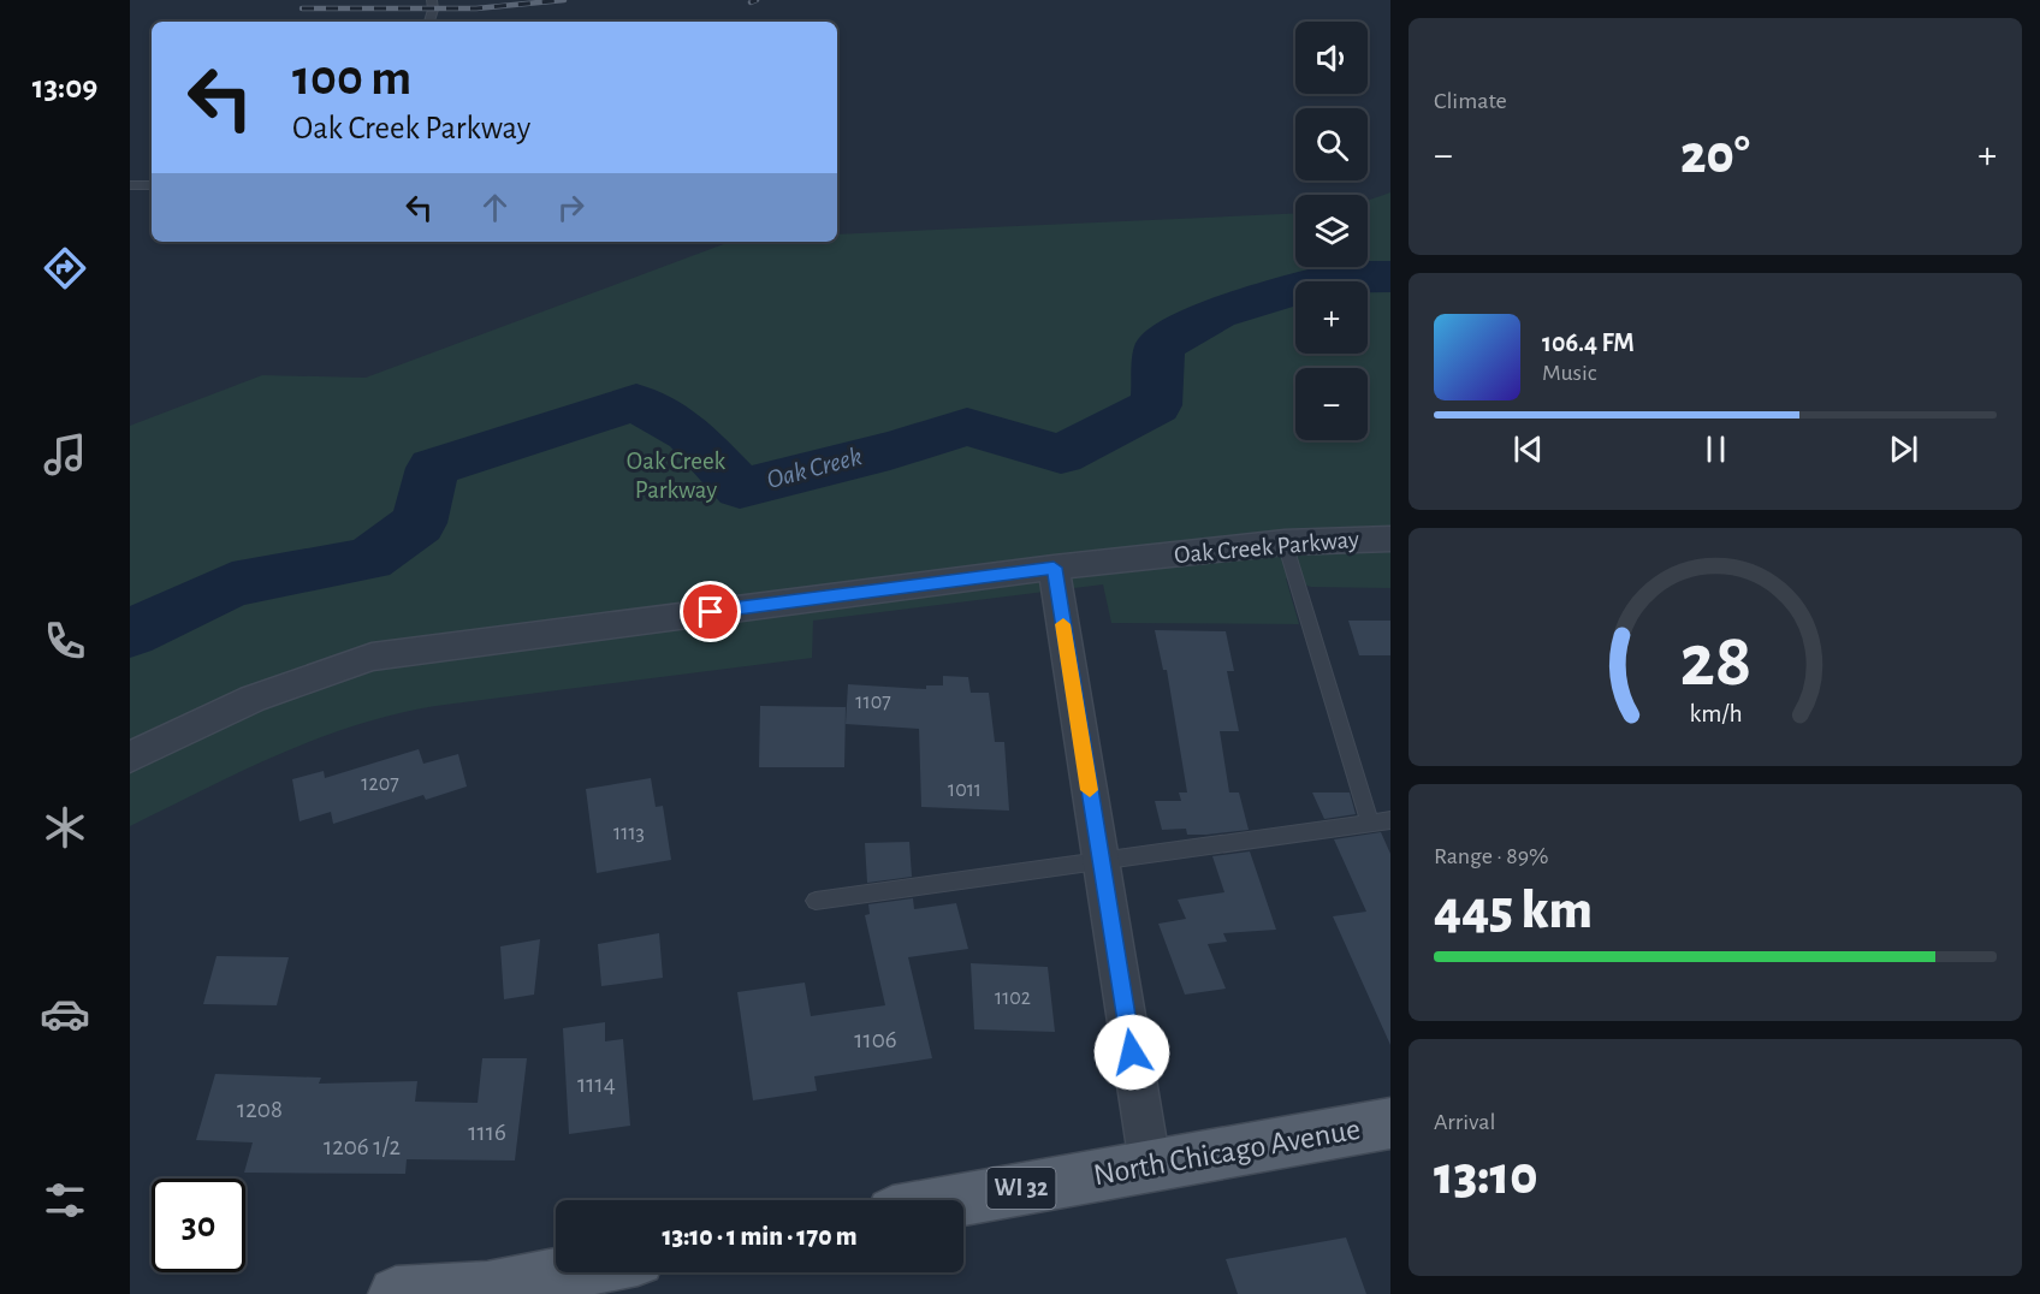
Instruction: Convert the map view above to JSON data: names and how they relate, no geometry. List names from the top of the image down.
{
  "streets": {
    "main road": ["North Chicago Avenue", "WI 32"],
    "street": ["Oak Creek Parkway"]
  },
  "water": ["Oak Creek"],
  "parks": ["Oak Creek Parkway"],
  "house_numbers": [
    "1107",
    "1207",
    "1011",
    "1113",
    "1102",
    "1106",
    "1114",
    "1208",
    "1116",
    "1206 1/2"
  ],
  "page": {
    "tabs": "13:09",
    "tile": [
      "Climate",
      ["Range · 89%", "445 km"],
      ["Arrival", "13:10"]
    ],
    "map_buttons": ["+", "−"],
    "turn": ["100 m", "Oak Creek Parkway"],
    "heat": ["−", "20°", "+"],
    "song": ["106.4 FM", "Music"],
    "limit": "30",
    "trip": "13:10 · 1 min · 170 m",
    "gauge": ["28", "km/h"]
  }
}
